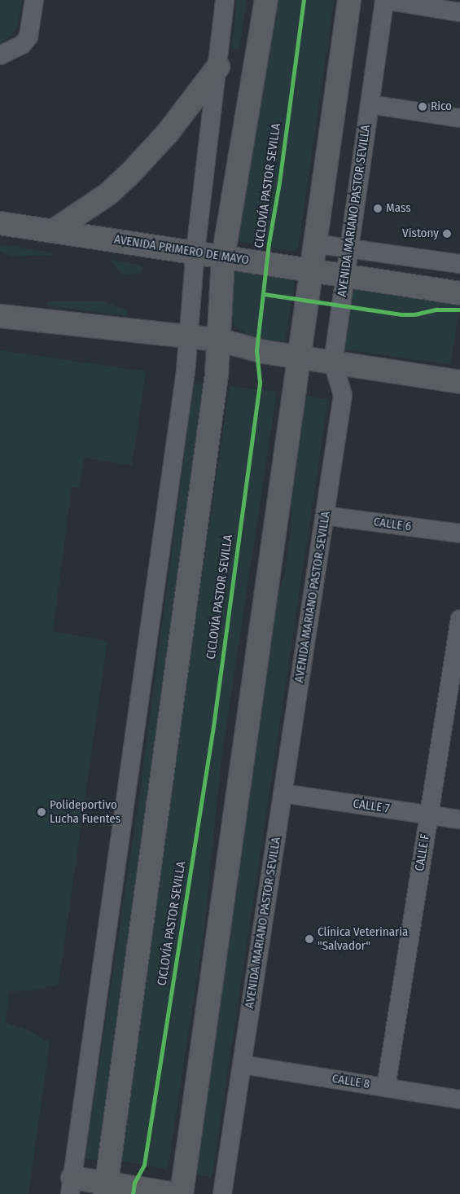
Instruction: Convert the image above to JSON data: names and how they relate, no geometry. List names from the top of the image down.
{
  "streets": {
    "main road": ["AVENIDA PRIMERO DE MAYO"],
    "street": [
      "AVENIDA MARIANO PASTOR SEVILLA",
      "CALLE 6",
      "CALLE 7",
      "CALLE F",
      "CALLE 8"
    ],
    "cycle path": ["CICLOVÍA PASTOR SEVILLA"]
  },
  "crossings": [
    ["AVENIDA MARIANO PASTOR SEVILLA", "AVENIDA PRIMERO DE MAYO"],
    ["AVENIDA MARIANO PASTOR SEVILLA", "CALLE 6"],
    ["AVENIDA MARIANO PASTOR SEVILLA", "CALLE 7"],
    ["AVENIDA MARIANO PASTOR SEVILLA", "CALLE 8"],
    ["CALLE 7", "CALLE F"],
    ["CALLE F", "CALLE 8"]
  ],
  "places": [
    "Rico",
    "Mass",
    "Vistony",
    "Polideportivo Lucha Fuentes",
    "Clínica Veterinaria \"Salvador\""
  ]
}
